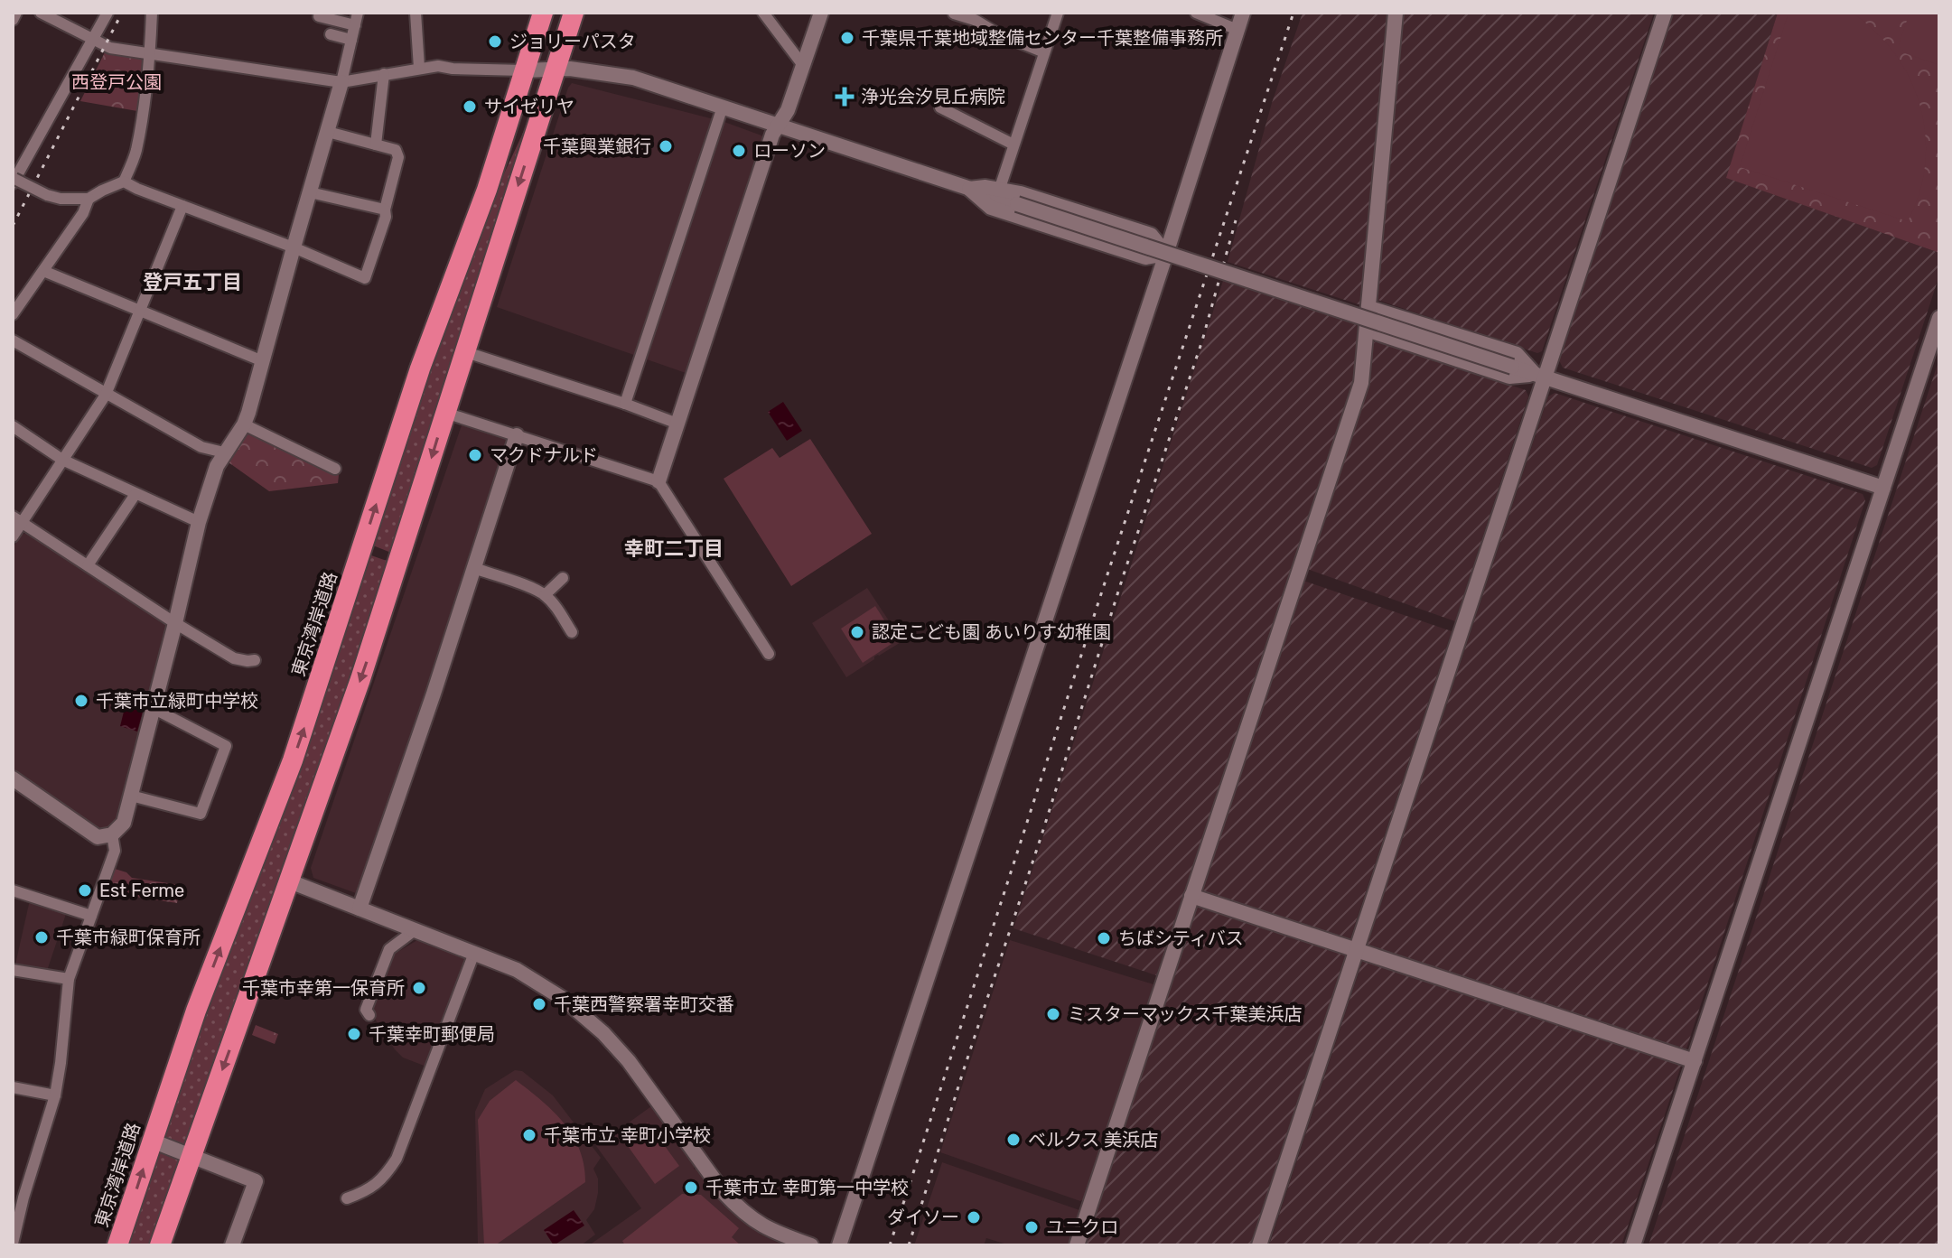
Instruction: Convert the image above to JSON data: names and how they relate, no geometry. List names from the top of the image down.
{
  "streets": {
    "highway": ["東京湾岸道路"]
  },
  "districts": ["登戸五丁目", "幸町二丁目"],
  "parks": ["西登戸公園"],
  "places": {
    "other": [
      "千葉県千葉地域整備センター千葉整備事務所",
      "ジョリーパスタ",
      "サイゼリヤ",
      "千葉興業銀行",
      "ローソン",
      "マクドナルド",
      "認定こども園 あいりす幼稚園",
      "千葉市立緑町中学校",
      "Est Ferme",
      "千葉市緑町保育所",
      "ちばシティバス",
      "千葉市幸第一保育所",
      "千葉西警察署幸町交番",
      "ミスターマックス千葉美浜店",
      "千葉幸町郵便局",
      "千葉市立 幸町小学校",
      "ベルクス 美浜店",
      "千葉市立 幸町第一中学校",
      "ダイソー",
      "ユニクロ"
    ],
    "health": ["浄光会汐見丘病院"]
  }
}
